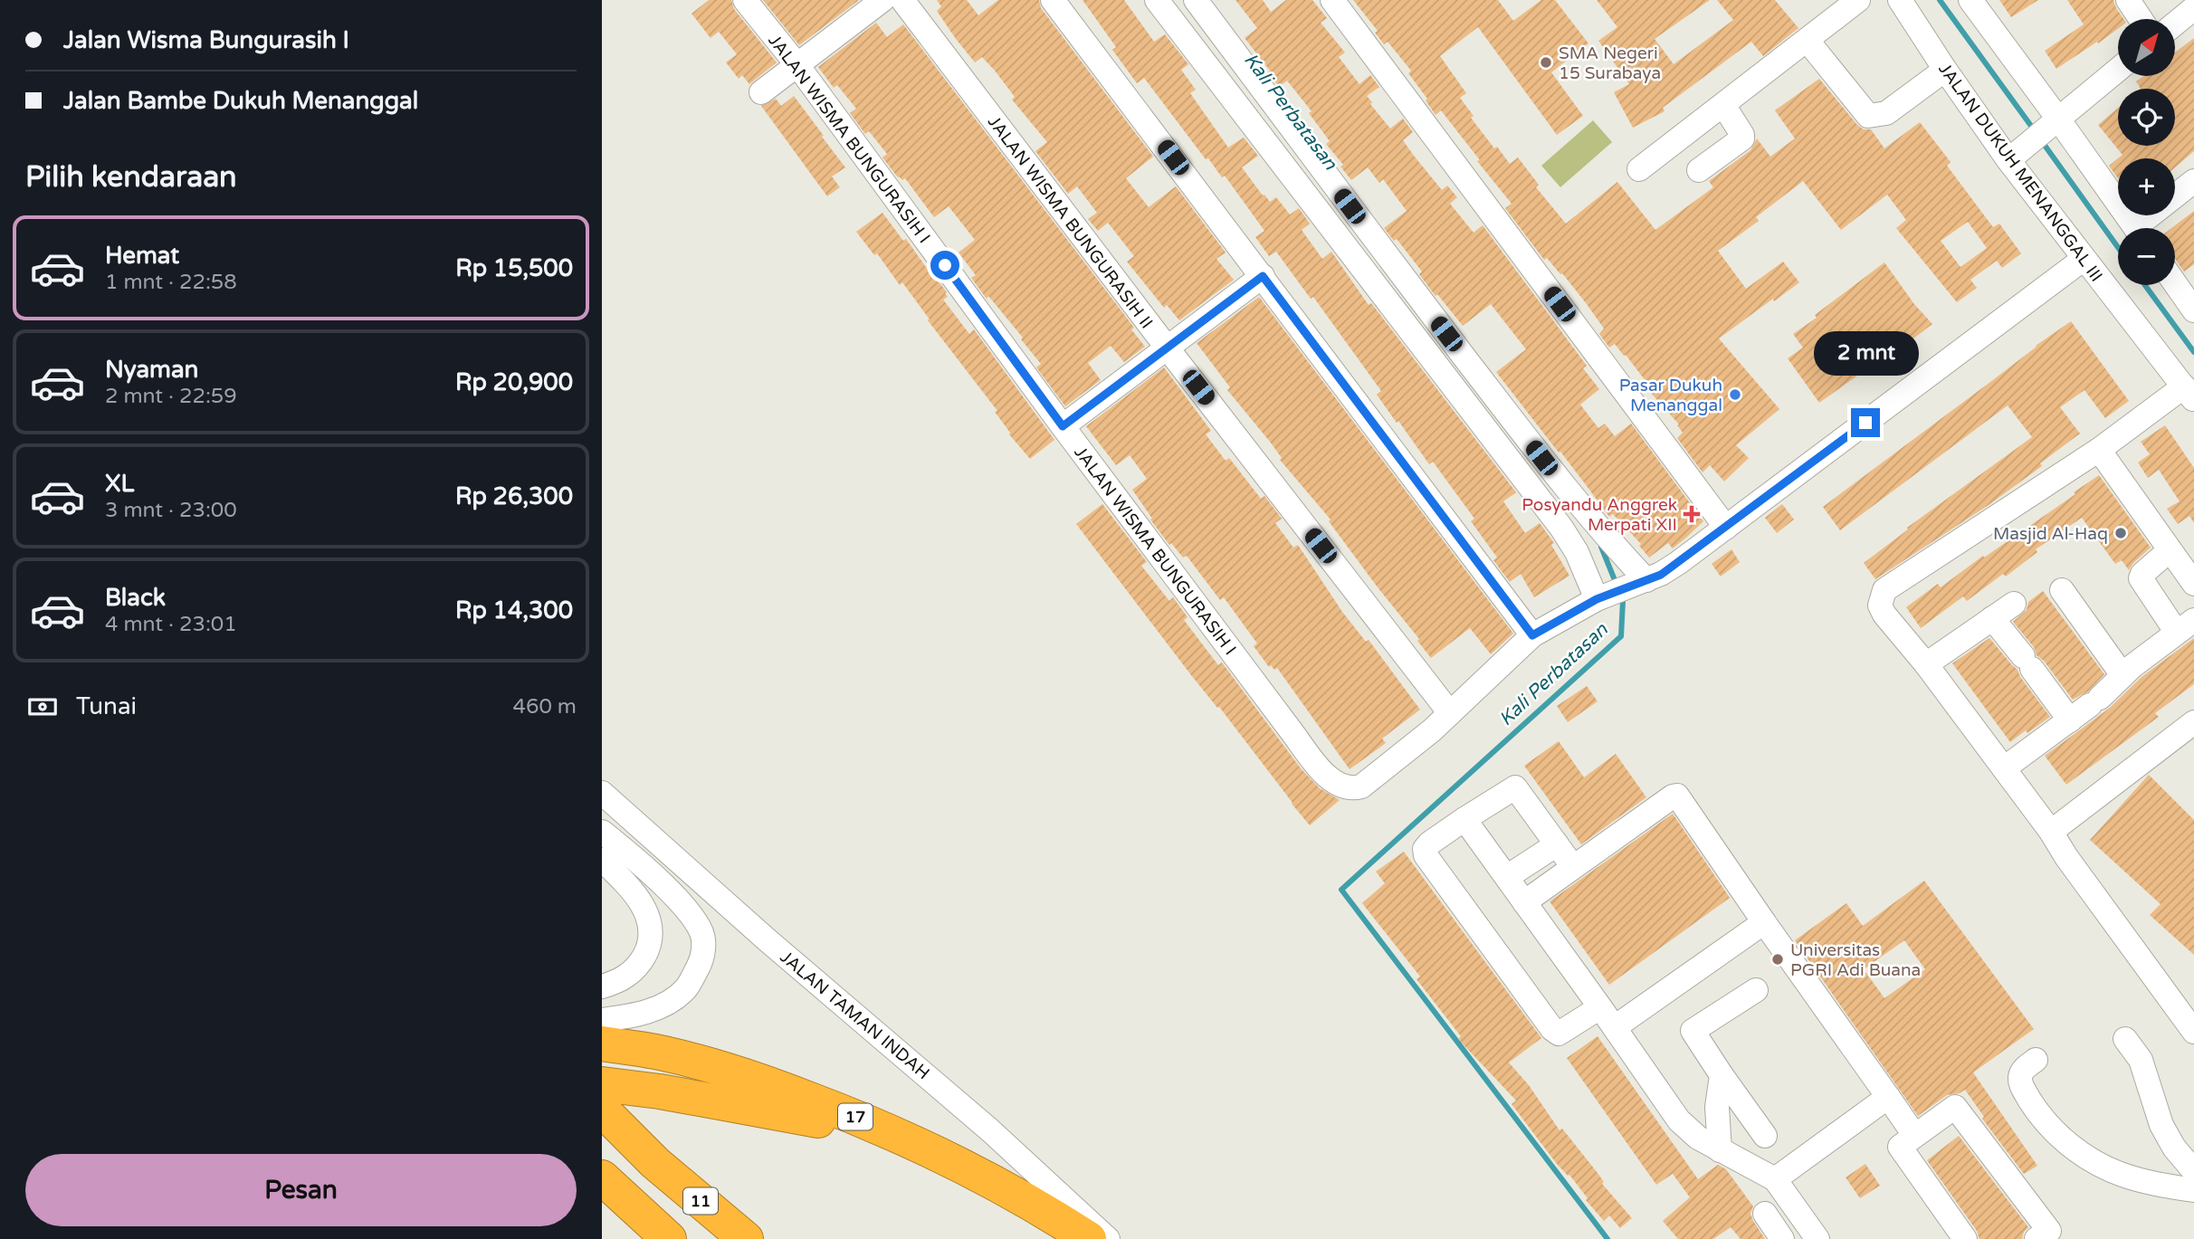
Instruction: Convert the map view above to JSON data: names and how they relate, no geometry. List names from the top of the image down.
{
  "streets": {
    "highway": ["17", "11"],
    "street": [
      "JALAN WISMA BUNGURASIH I",
      "JALAN DUKUH MENANGGAL III",
      "JALAN WISMA BUNGURASIH II",
      "JALAN TAMAN INDAH"
    ]
  },
  "crossings": [
    ["JALAN WISMA BUNGURASIH I", "JALAN WISMA BUNGURASIH II"]
  ],
  "water": ["Kali Perbatasan"],
  "places": {
    "other": [
      "SMA Negeri 15 Surabaya",
      "Pasar Dukuh Menanggal",
      "Masjid Al-Haq",
      "Universitas PGRI Adi Buana"
    ],
    "health": ["Posyandu Anggrek Merpati XII"]
  },
  "north": "top right",
  "page": {
    "banner": ["Jalan Wisma Bungurasih I", "Jalan Bambe Dukuh Menanggal"],
    "map_buttons": ["+", "−"],
    "heading": "Pilih kendaraan",
    "list": [
      {
        "name": "Hemat",
        "note": "1 mnt · 22:58",
        "value": "Rp 15,500"
      },
      {
        "name": "Nyaman",
        "note": "2 mnt · 22:59",
        "value": "Rp 20,900"
      },
      {
        "name": "XL",
        "note": "3 mnt · 23:00",
        "value": "Rp 26,300"
      },
      {
        "name": "Black",
        "note": "4 mnt · 23:01",
        "value": "Rp 14,300"
      }
    ],
    "bubble": "2 mnt",
    "pay": ["Tunai", "460 m"],
    "buttons": "Pesan"
  }
}
